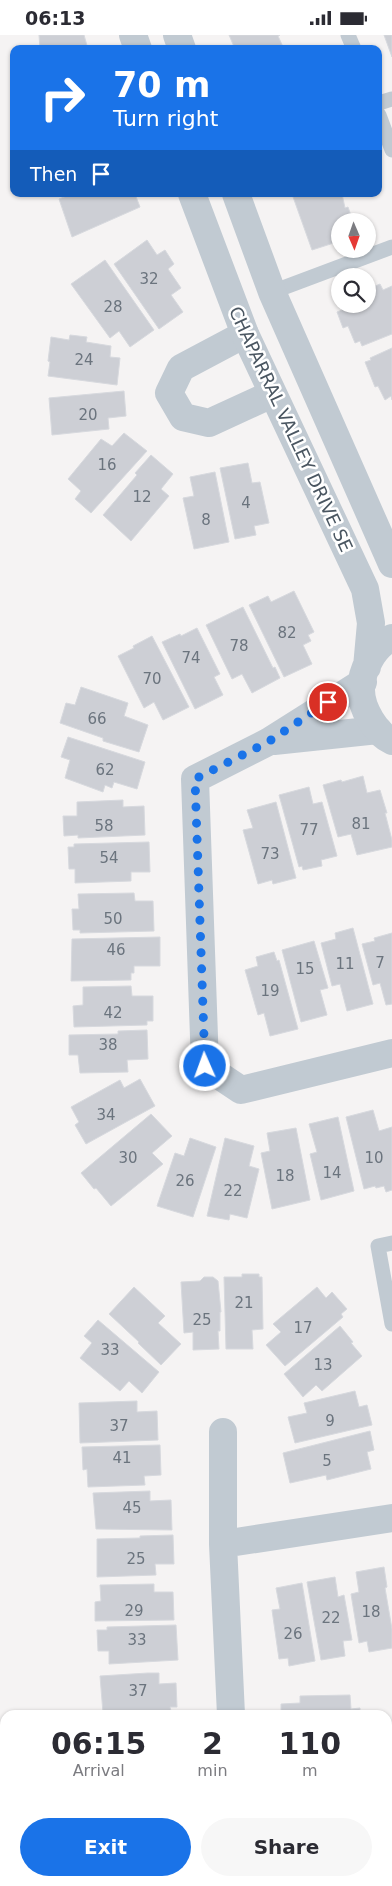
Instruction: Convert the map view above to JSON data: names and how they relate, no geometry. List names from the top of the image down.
{
  "streets": {
    "street": ["CHAPARRAL VALLEY DRIVE SE"]
  },
  "house_numbers": [
    "32",
    "28",
    "24",
    "20",
    "16",
    "12",
    "4",
    "8",
    "82",
    "78",
    "74",
    "70",
    "66",
    "62",
    "81",
    "58",
    "77",
    "73",
    "54",
    "50",
    "46",
    "7",
    "11",
    "15",
    "19",
    "42",
    "38",
    "34",
    "30",
    "10",
    "14",
    "18",
    "26",
    "22",
    "21",
    "25",
    "17",
    "33",
    "13",
    "9",
    "37",
    "41",
    "5",
    "45",
    "25",
    "29",
    "18",
    "22",
    "26",
    "33",
    "37"
  ],
  "north": "bottom",
  "page": {
    "status": "06:13",
    "turn": ["70 m", "Turn right"],
    "then": "Then",
    "eta": [
      "06:15",
      "Arrival",
      "2",
      "min",
      "110",
      "m"
    ],
    "buttons": ["Exit", "Share"]
  }
}
